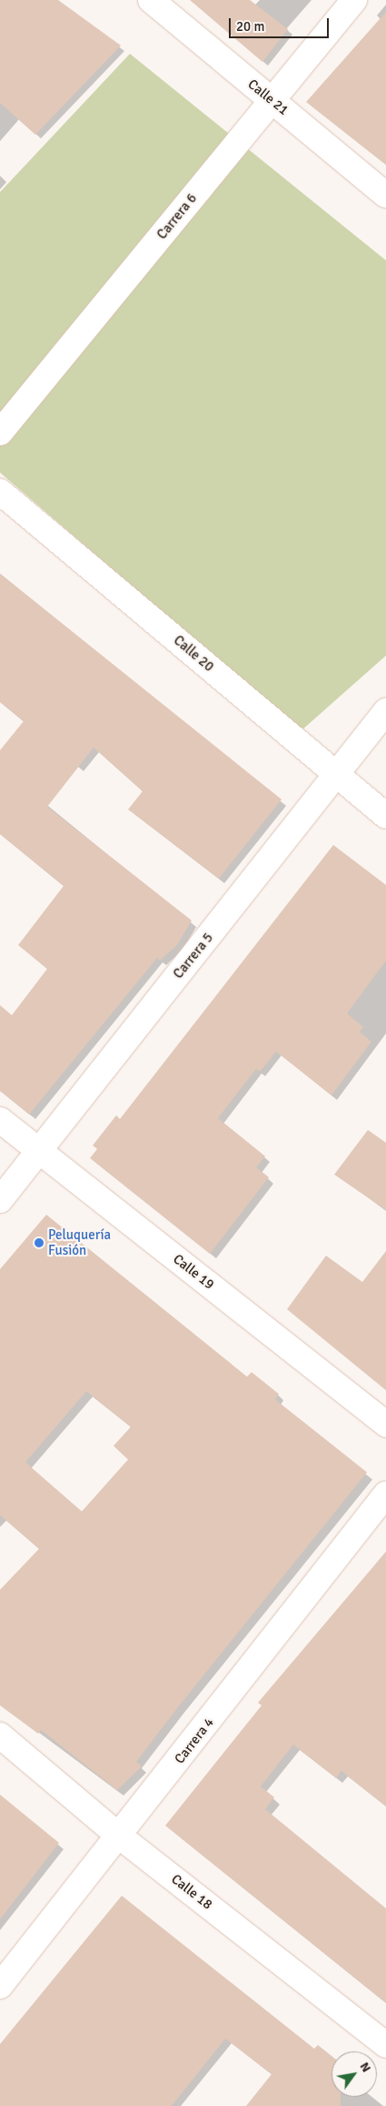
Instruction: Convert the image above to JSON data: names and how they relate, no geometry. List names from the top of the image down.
{
  "streets": {
    "street": [
      "Calle 21",
      "Carrera 6",
      "Calle 20",
      "Carrera 5",
      "Calle 19",
      "Carrera 4",
      "Calle 18"
    ]
  },
  "crossings": [
    ["Calle 21", "Carrera 6"],
    ["Calle 20", "Carrera 5"],
    ["Carrera 5", "Calle 19"],
    ["Carrera 4", "Calle 18"]
  ],
  "places": ["Peluquería Fusión"],
  "scale_bar": "20 m",
  "north": "top right"
}
